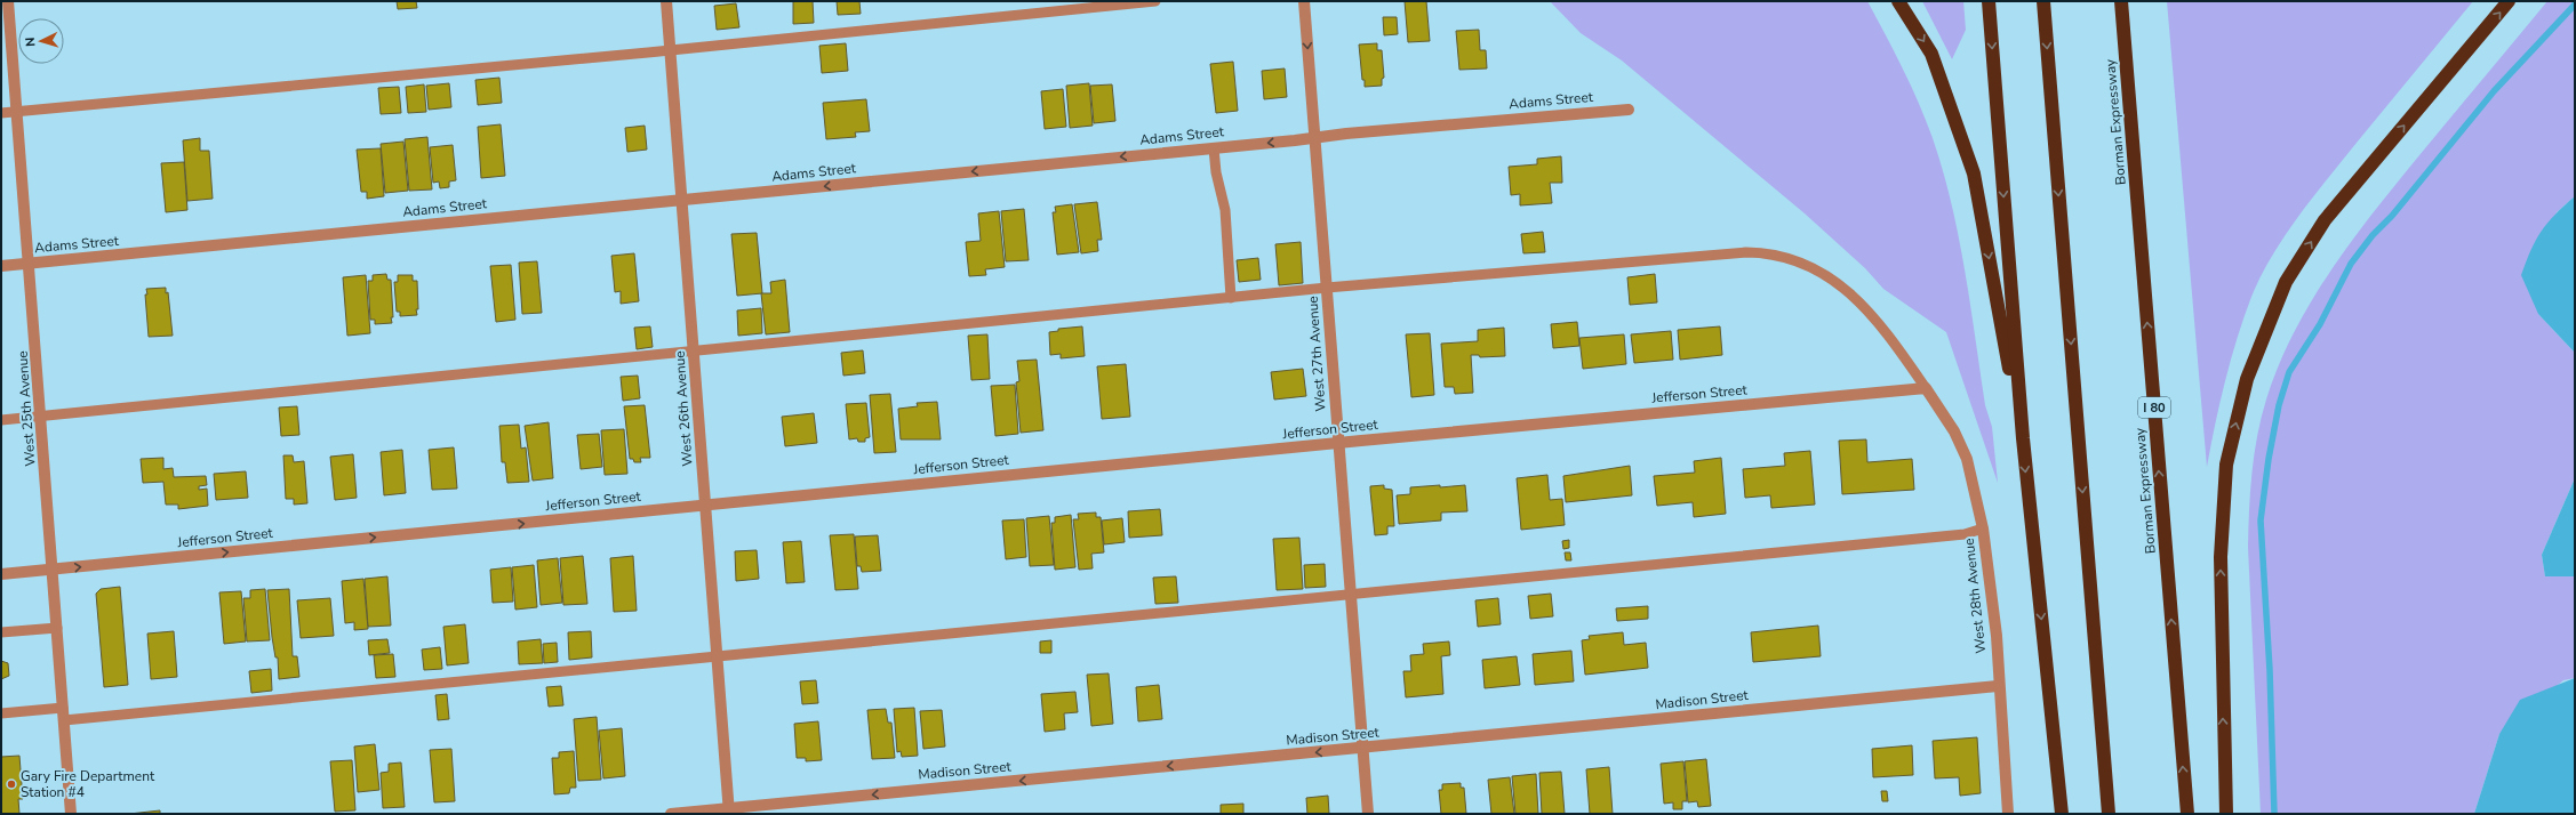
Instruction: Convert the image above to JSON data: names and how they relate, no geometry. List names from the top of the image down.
{
  "streets": {
    "highway": ["Borman Expressway", "I 80"],
    "street": [
      "Adams Street",
      "West 27th Avenue",
      "Jefferson Street",
      "West 25th Avenue",
      "West 26th Avenue",
      "West 28th Avenue",
      "Madison Street"
    ]
  },
  "crossings": [
    ["Adams Street", "West 27th Avenue"],
    ["Adams Street", "West 25th Avenue"],
    ["Adams Street", "West 26th Avenue"],
    ["West 27th Avenue", "Jefferson Street"],
    ["West 27th Avenue", "Madison Street"],
    ["Jefferson Street", "West 25th Avenue"],
    ["Jefferson Street", "West 26th Avenue"],
    ["Jefferson Street", "West 28th Avenue"],
    ["West 26th Avenue", "Madison Street"],
    ["West 28th Avenue", "Madison Street"]
  ],
  "one_way": ["Adams Street", "Madison Street"],
  "places": ["Gary Fire Department Station #4"],
  "north": "left"
}
